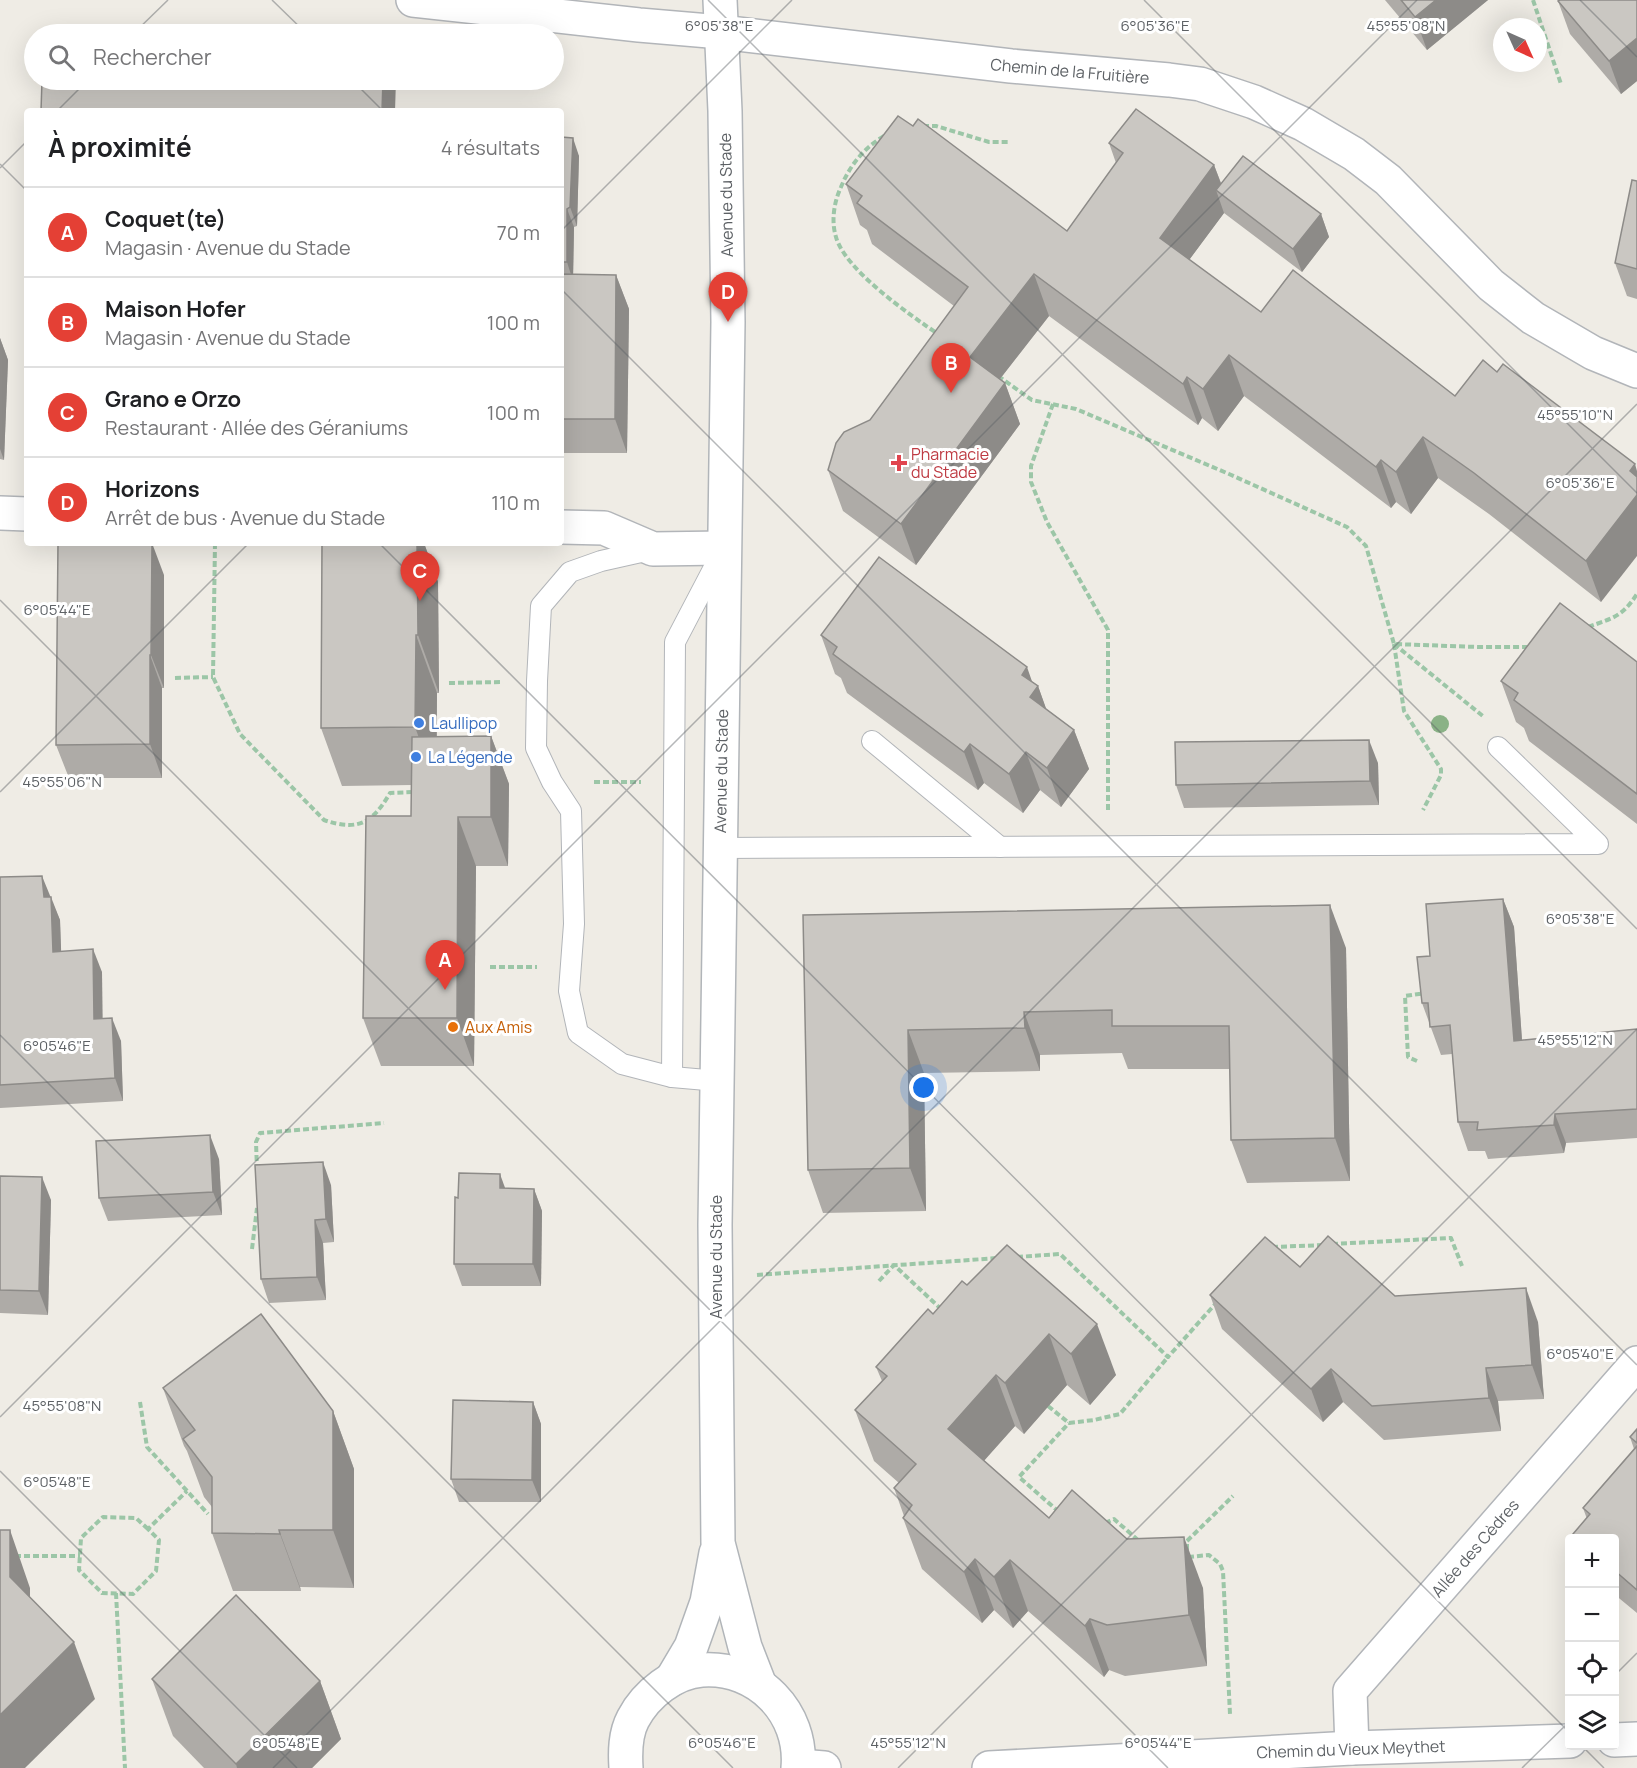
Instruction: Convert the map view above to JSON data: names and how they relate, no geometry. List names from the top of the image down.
{
  "streets": {
    "street": [
      "Chemin de la Fruitière",
      "Avenue du Stade",
      "Allée des Cèdres",
      "Chemin du Vieux Meythet"
    ]
  },
  "crossings": [
    ["Chemin de la Fruitière", "Avenue du Stade"],
    ["Allée des Cèdres", "Chemin du Vieux Meythet"]
  ],
  "places": {
    "health": ["Pharmacie du Stade"],
    "other": ["Laullipop", "La Légende", "Aux Amis"]
  },
  "north": "bottom right",
  "page": {
    "search": "Rechercher",
    "heading": ["À proximité", "4 résultats"],
    "list": [
      {
        "mark": "A",
        "name": "Coquet(te)",
        "note": "Magasin · Avenue du Stade",
        "value": "70 m"
      },
      {
        "mark": "B",
        "name": "Maison Hofer",
        "note": "Magasin · Avenue du Stade",
        "value": "100 m"
      },
      {
        "mark": "C",
        "name": "Grano e Orzo",
        "note": "Restaurant · Allée des Géraniums",
        "value": "100 m"
      },
      {
        "mark": "D",
        "name": "Horizons",
        "note": "Arrêt de bus · Avenue du Stade",
        "value": "110 m"
      }
    ],
    "pins": [
      "D",
      "B",
      "C",
      "A"
    ],
    "map_buttons": ["+", "−"]
  },
  "coordinates": [
    "6°05'38\"E",
    "6°05'36\"E",
    "45°55'08\"N",
    "45°55'10\"N",
    "6°05'44\"E",
    "45°55'06\"N",
    "45°55'12\"N",
    "6°05'46\"E",
    "6°05'40\"E",
    "6°05'48\"E"
  ]
}
